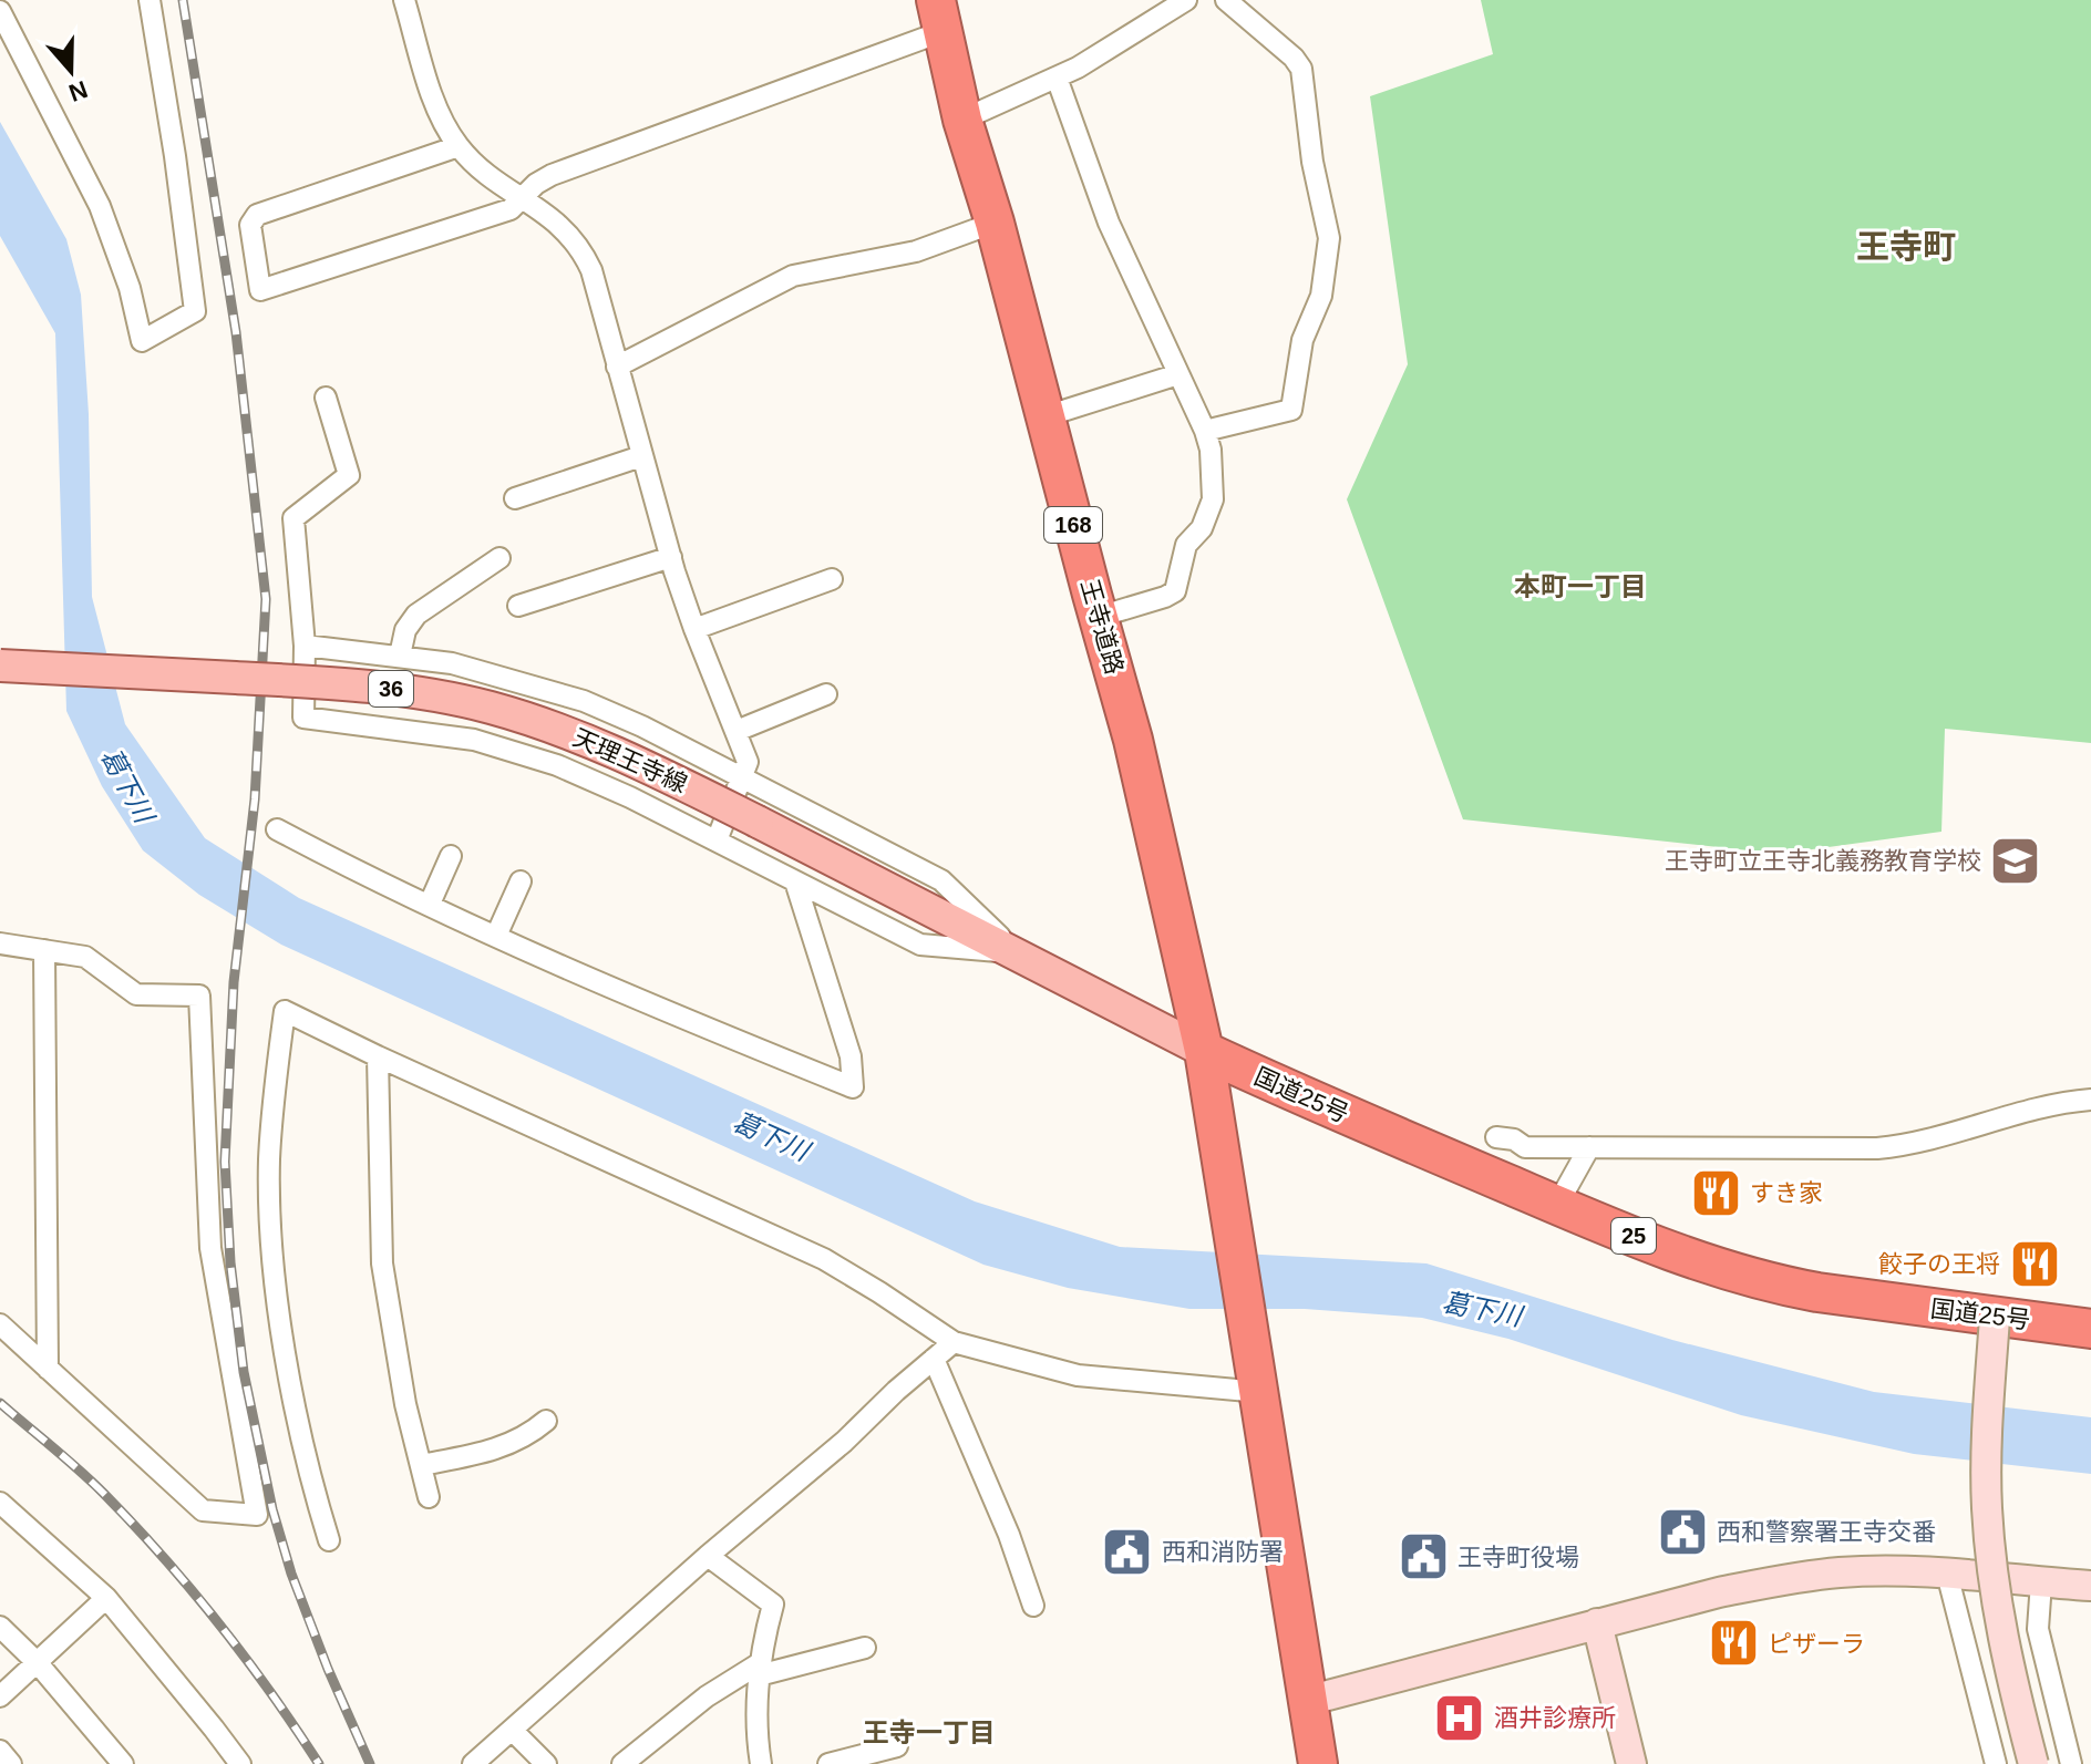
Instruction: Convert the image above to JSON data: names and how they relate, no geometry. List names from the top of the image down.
{
  "streets": {
    "highway": [
      "168",
      "王寺道路",
      "国道25号",
      "25"
    ],
    "main road": ["36", "天理王寺線"]
  },
  "crossings": [
    ["王寺道路", "天理王寺線"],
    ["王寺道路", "国道25号"],
    ["天理王寺線", "国道25号"]
  ],
  "districts": ["王寺町", "本町一丁目", "王寺一丁目"],
  "water": ["葛下川"],
  "places": {
    "school or university": ["王寺町立王寺北義務教育学校"],
    "restaurant": ["すき家", "餃子の王将", "ピザーラ"],
    "public building": ["西和警察署王寺交番", "西和消防署", "王寺町役場"],
    "hospital": ["酒井診療所"]
  },
  "north": "bottom"
}
